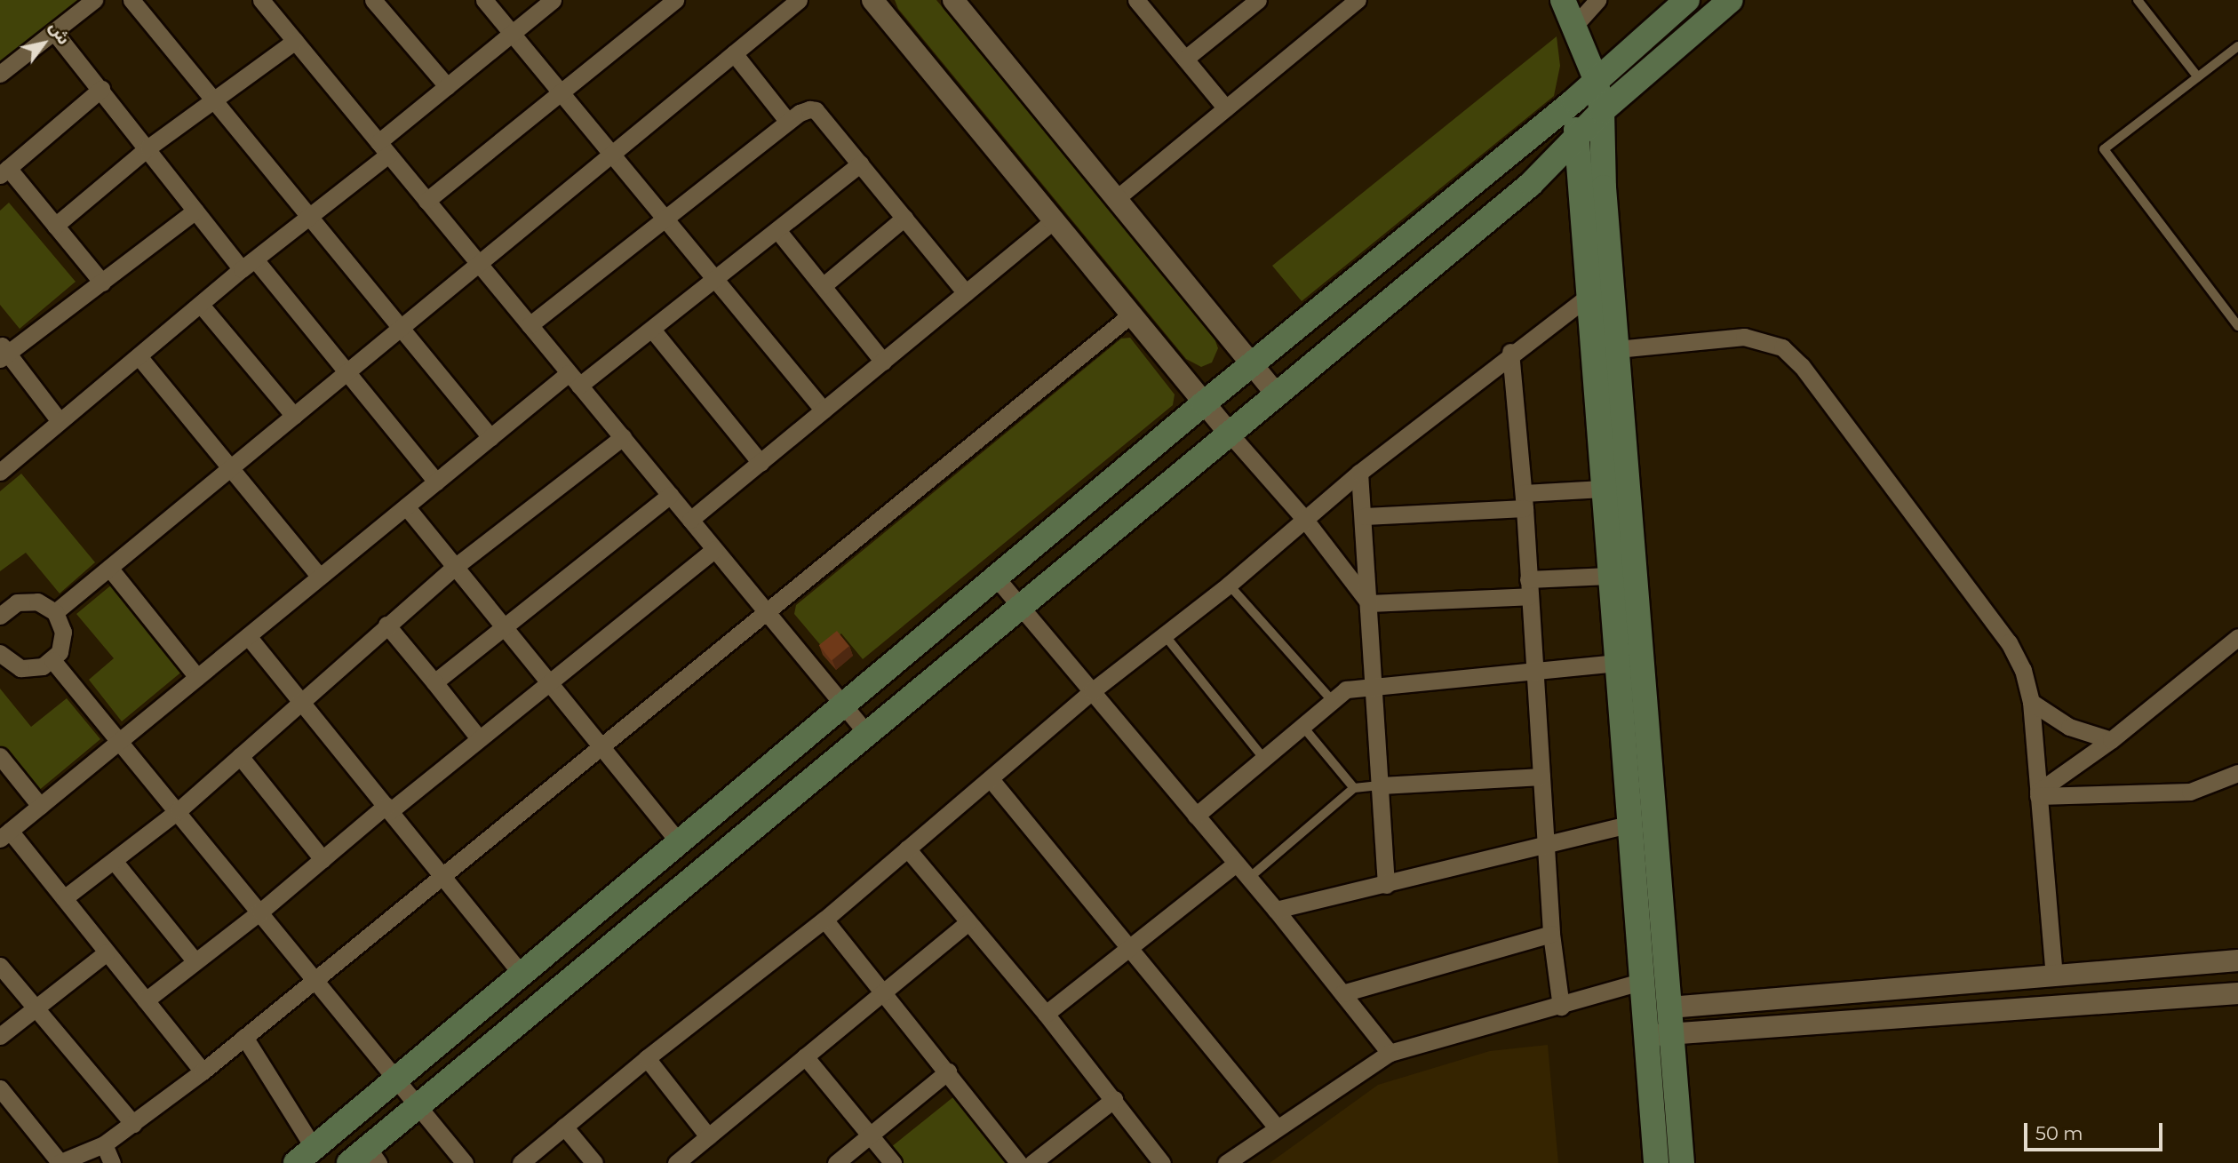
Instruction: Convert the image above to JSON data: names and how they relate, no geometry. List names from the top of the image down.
{
  "scale_bar": "50 m",
  "north": "top right"
}
